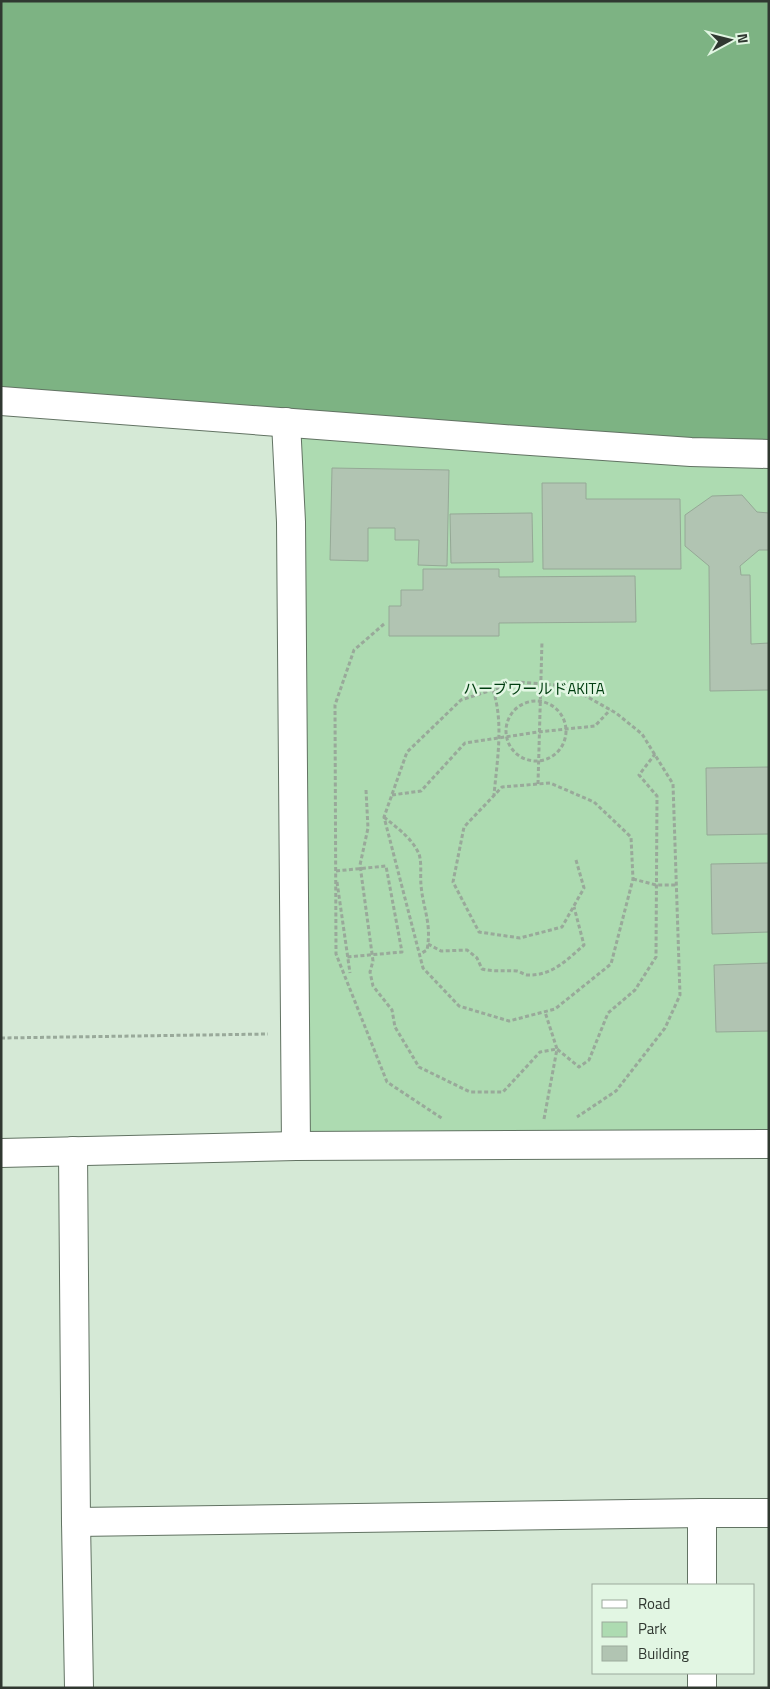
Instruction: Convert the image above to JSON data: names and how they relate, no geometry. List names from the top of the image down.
{
  "parks": ["ハーブワールドAKITA"],
  "legend": ["Road", "Park", "Building"],
  "north": "right"
}
